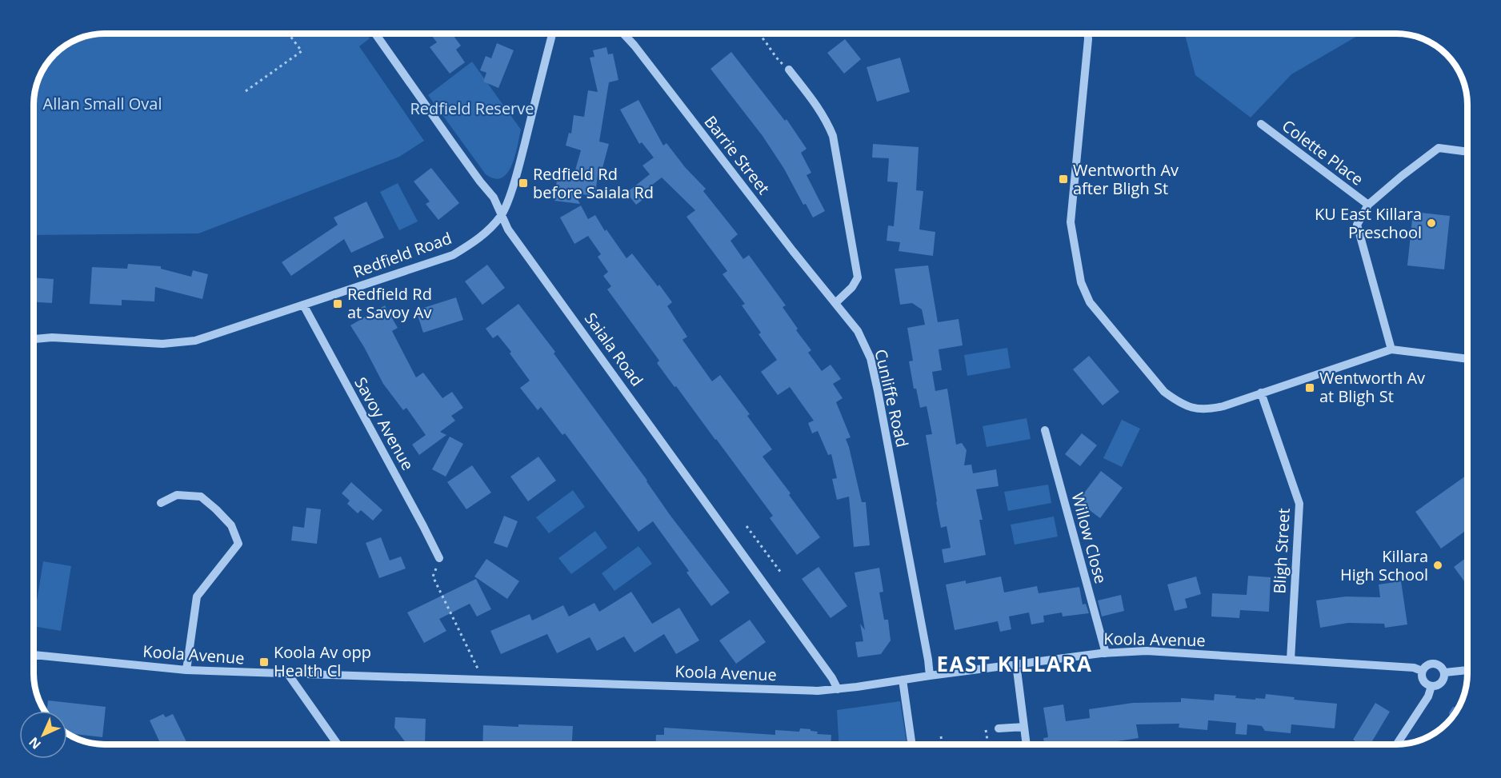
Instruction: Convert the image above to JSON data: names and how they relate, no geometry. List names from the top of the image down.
{
  "streets": {
    "street": [
      "Colette Place",
      "Barrie Street",
      "Redfield Road",
      "Saiala Road",
      "Cunliffe Road",
      "Savoy Avenue",
      "Willow Close",
      "Bligh Street",
      "Koola Avenue"
    ]
  },
  "crossings": [
    ["Barrie Street", "Cunliffe Road"],
    ["Redfield Road", "Saiala Road"],
    ["Redfield Road", "Savoy Avenue"],
    ["Saiala Road", "Koola Avenue"],
    ["Cunliffe Road", "Koola Avenue"],
    ["Willow Close", "Koola Avenue"],
    ["Bligh Street", "Koola Avenue"]
  ],
  "districts": ["EAST KILLARA"],
  "parks": ["Allan Small Oval", "Redfield Reserve"],
  "places": {
    "transit": [
      "Wentworth Av after Bligh St",
      "Redfield Rd before Saiala Rd",
      "Redfield Rd at Savoy Av",
      "Wentworth Av at Bligh St",
      "Koola Av opp Health Cl"
    ],
    "other": ["KU East Killara Preschool", "Killara High School"]
  },
  "north": "bottom left"
}
